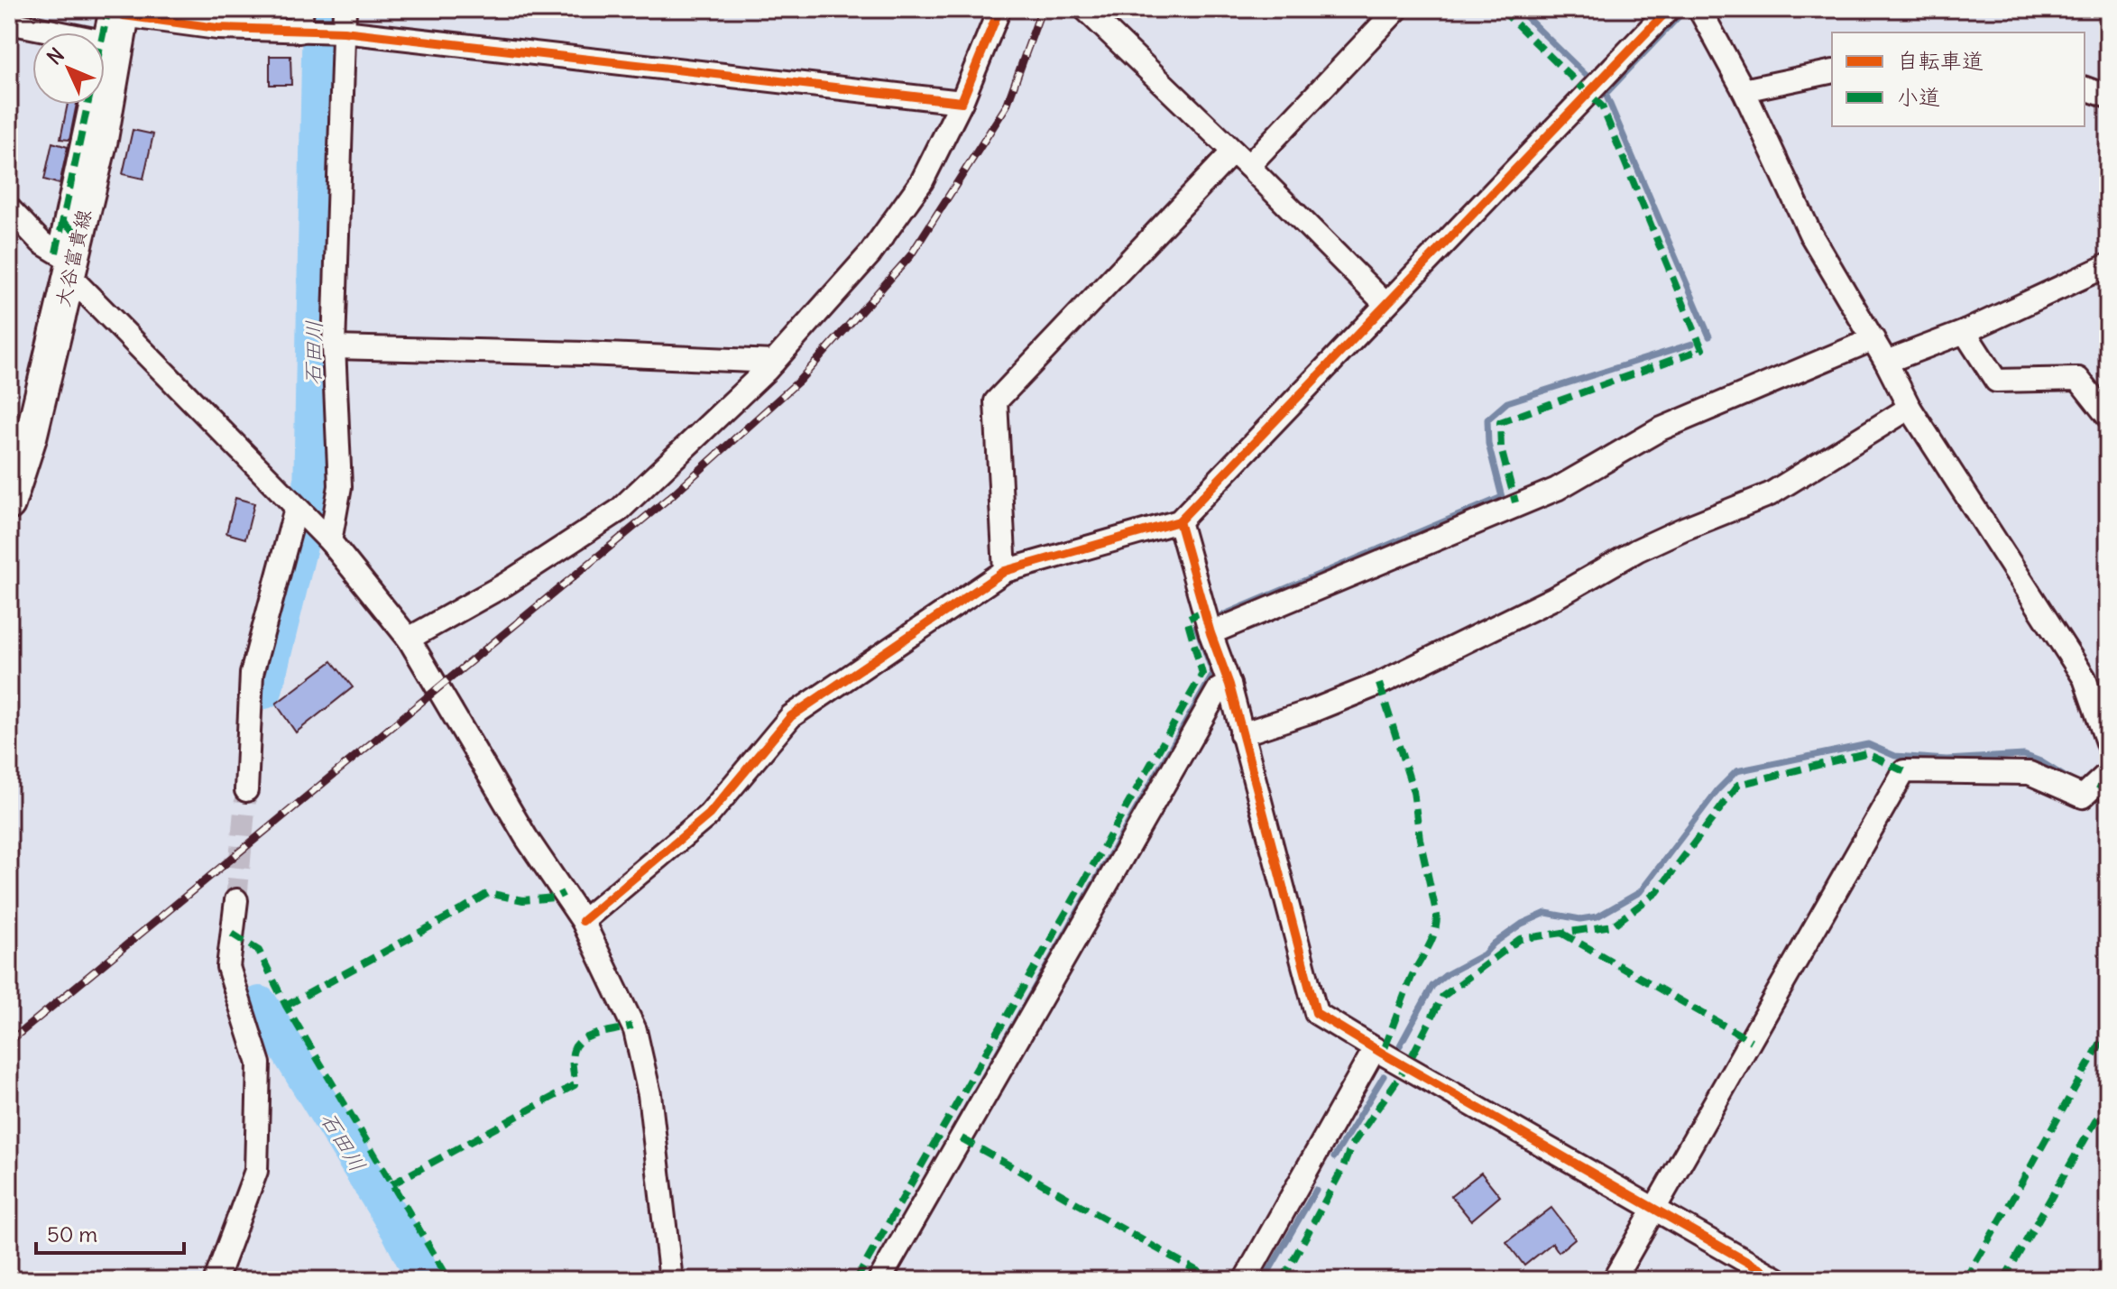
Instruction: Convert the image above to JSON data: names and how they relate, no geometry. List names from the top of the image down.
{
  "streets": {
    "main road": ["大谷富貴線"]
  },
  "water": ["石田川"],
  "legend": ["自転車道", "小道"],
  "scale_bar": "50 m",
  "north": "top left"
}
